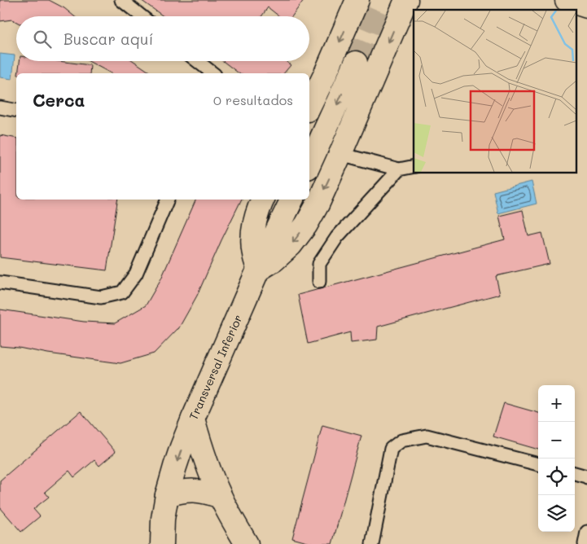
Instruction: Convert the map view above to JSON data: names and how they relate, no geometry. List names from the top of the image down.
{
  "streets": {
    "main road": ["Transversal Inferior"]
  },
  "page": {
    "search": "Buscar aquí",
    "heading": ["Cerca", "0 resultados"],
    "map_buttons": ["+", "−"]
  }
}
